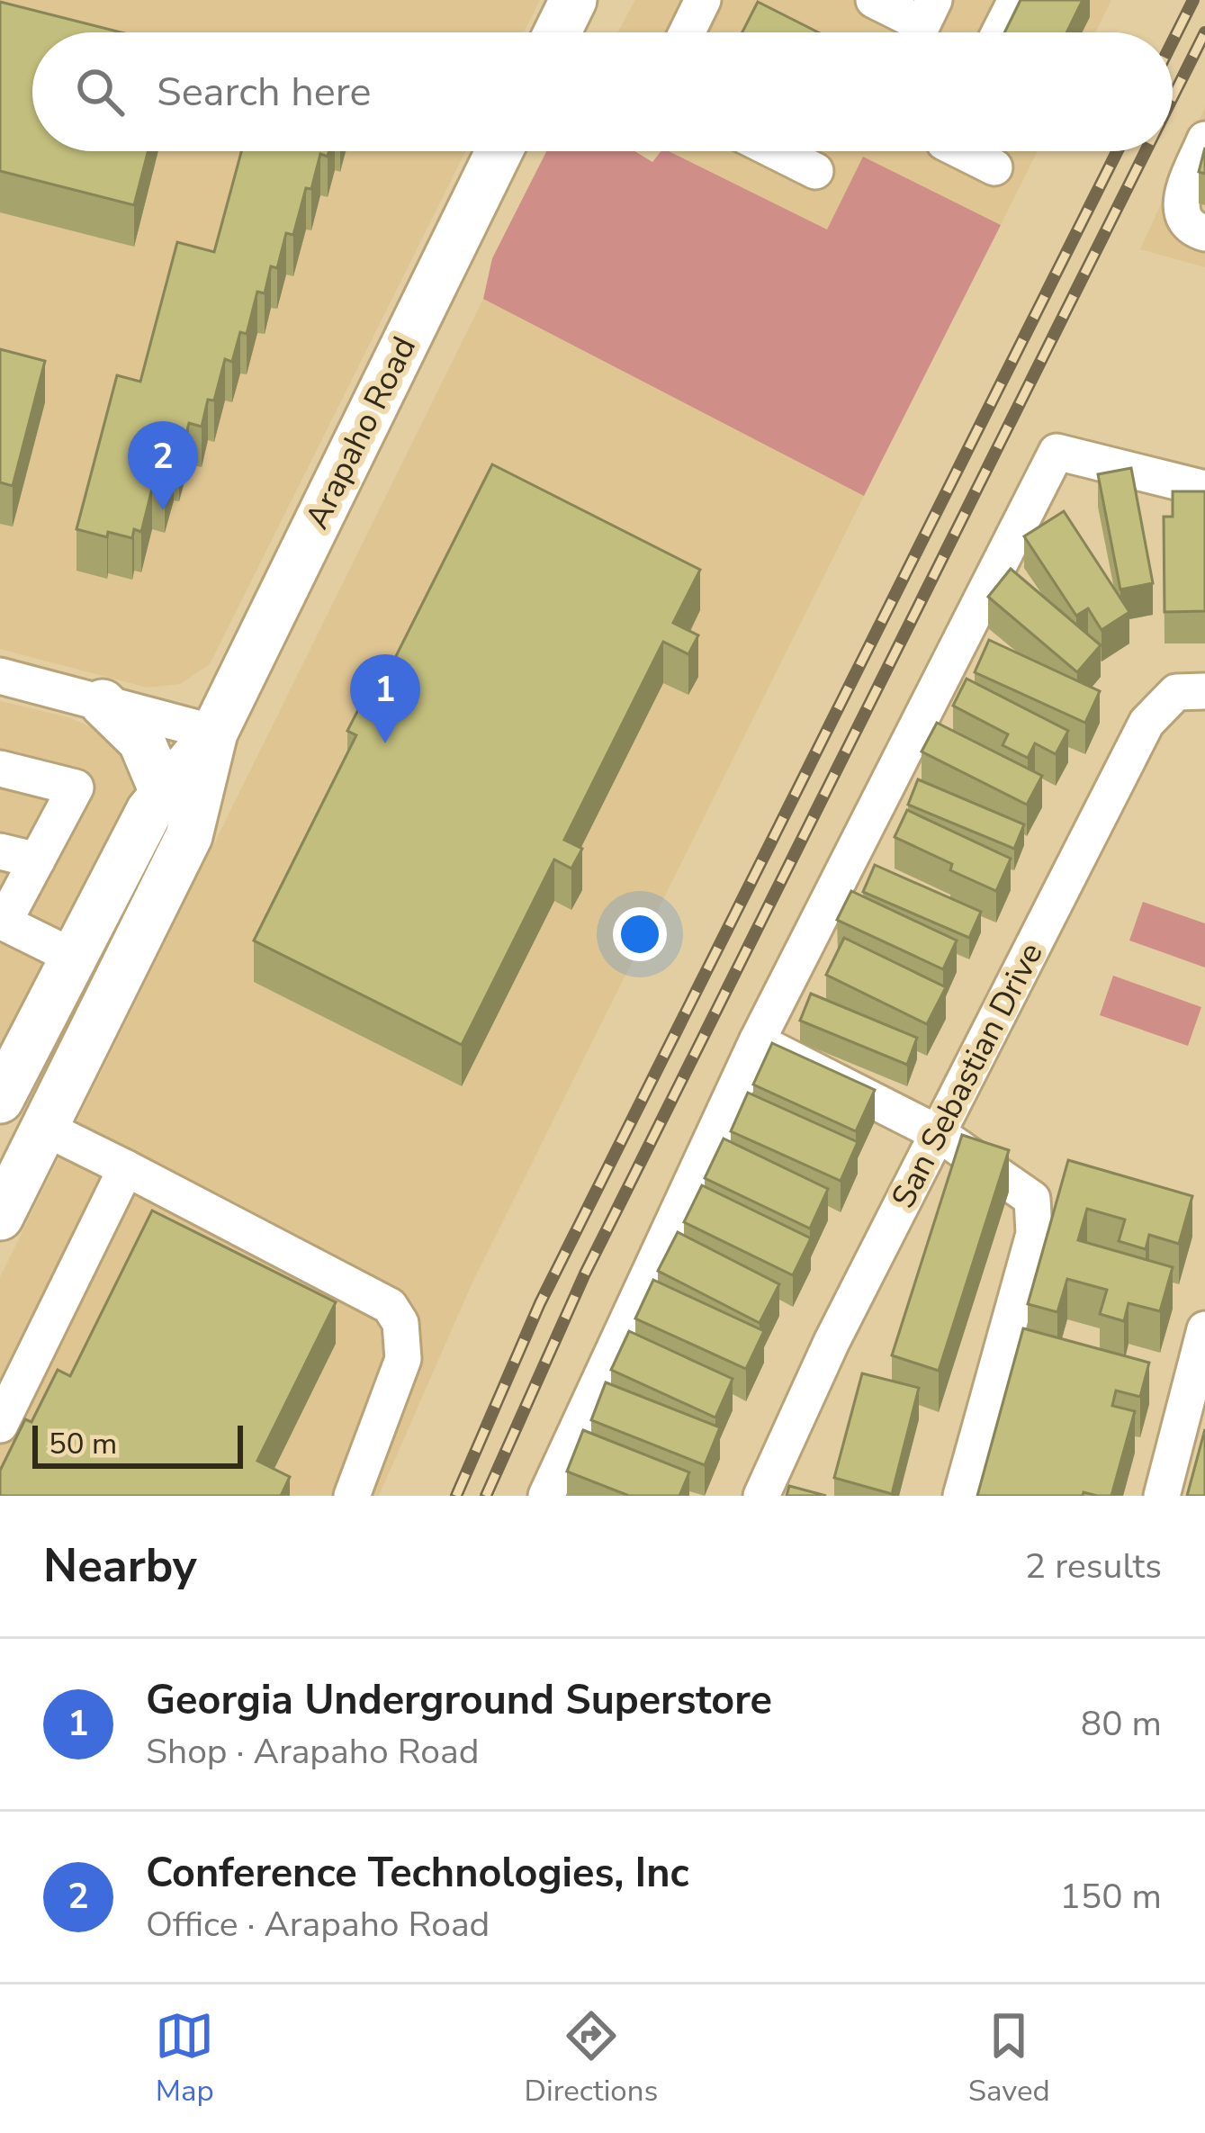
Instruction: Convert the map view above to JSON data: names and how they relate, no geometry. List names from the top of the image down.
{
  "streets": {
    "main road": ["Arapaho Road"],
    "street": ["San Sebastian Drive"]
  },
  "scale_bar": "50 m",
  "page": {
    "search": "Search here",
    "pins": ["2", "1"],
    "scale": "50 m",
    "heading": ["Nearby", "2 results"],
    "list": [
      {
        "mark": "1",
        "name": "Georgia Underground Superstore",
        "note": "Shop · Arapaho Road",
        "value": "80 m"
      },
      {
        "mark": "2",
        "name": "Conference Technologies, Inc",
        "note": "Office · Arapaho Road",
        "value": "150 m"
      }
    ],
    "nav": ["Map", "Directions", "Saved"]
  }
}
